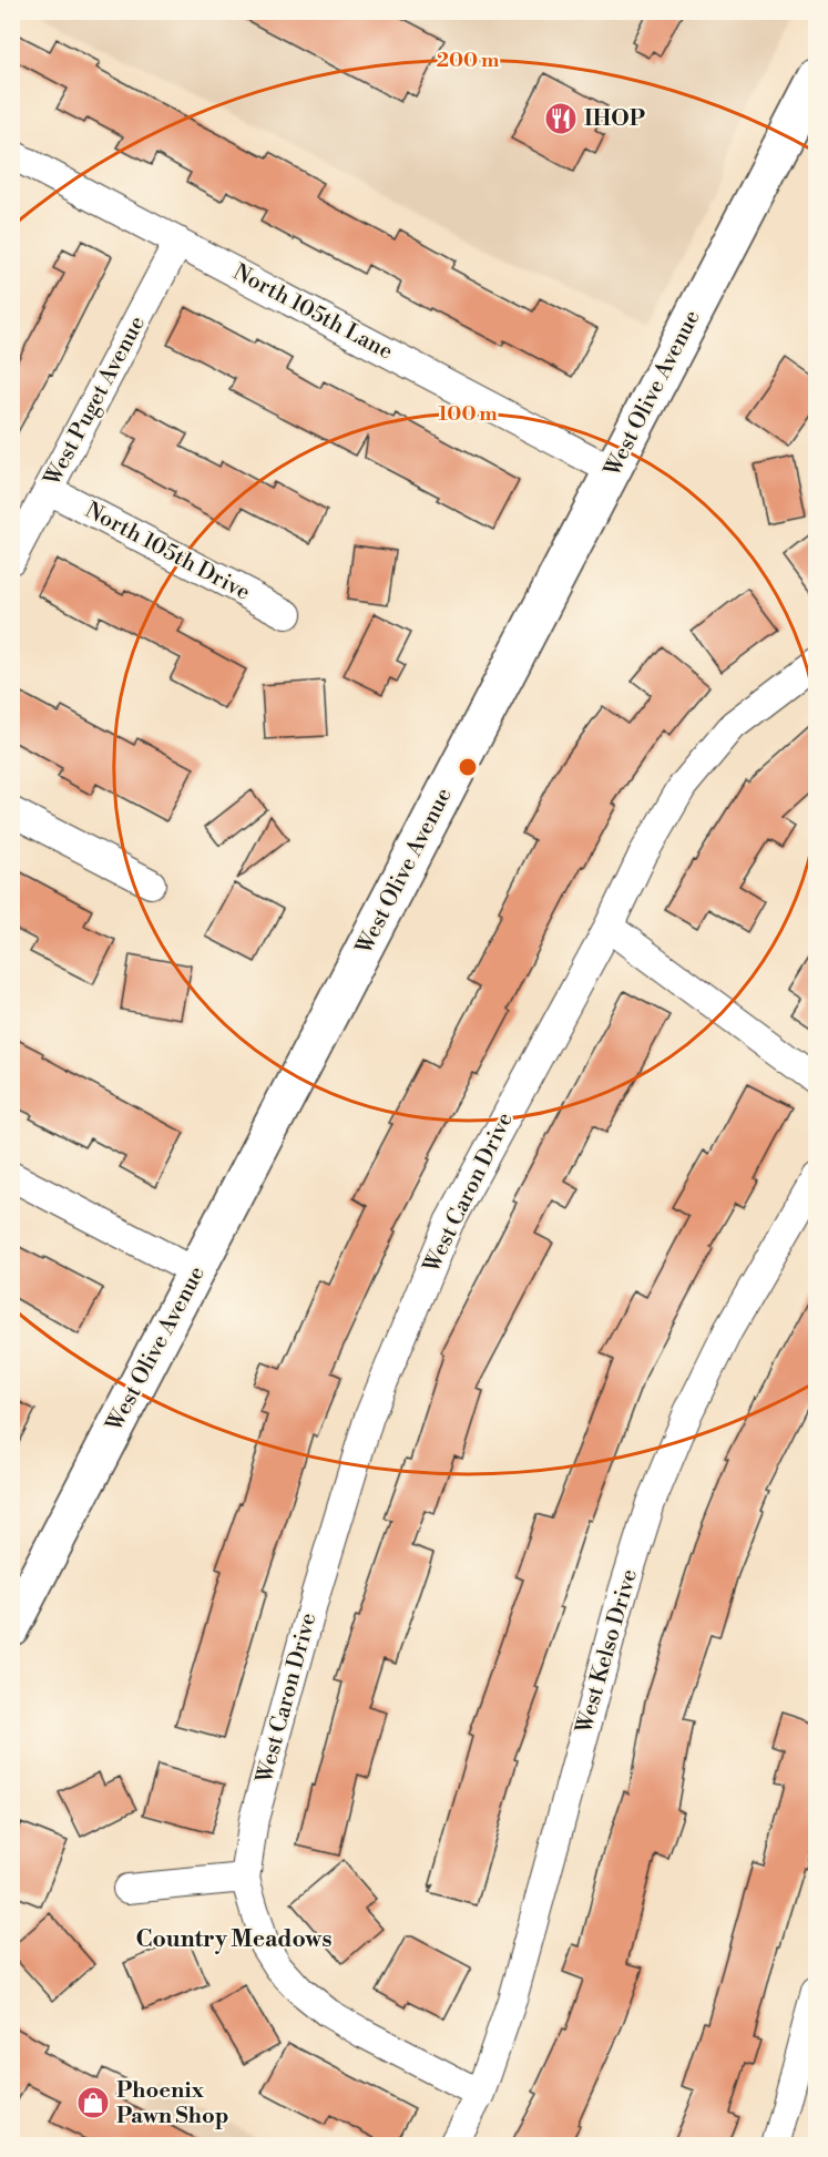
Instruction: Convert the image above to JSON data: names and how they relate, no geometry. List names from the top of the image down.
{
  "streets": {
    "main road": ["West Olive Avenue"],
    "street": [
      "North 105th Lane",
      "West Puget Avenue",
      "North 105th Drive",
      "West Caron Drive",
      "West Kelso Drive"
    ]
  },
  "crossings": [
    ["North 105th Lane", "West Olive Avenue"],
    ["North 105th Lane", "West Puget Avenue"],
    ["West Puget Avenue", "North 105th Drive"],
    ["West Caron Drive", "West Kelso Drive"]
  ],
  "districts": ["Country Meadows"],
  "places": {
    "restaurant": ["IHOP"],
    "shop": ["Phoenix Pawn Shop"]
  },
  "rings": ["200 m", "100 m"]
}
